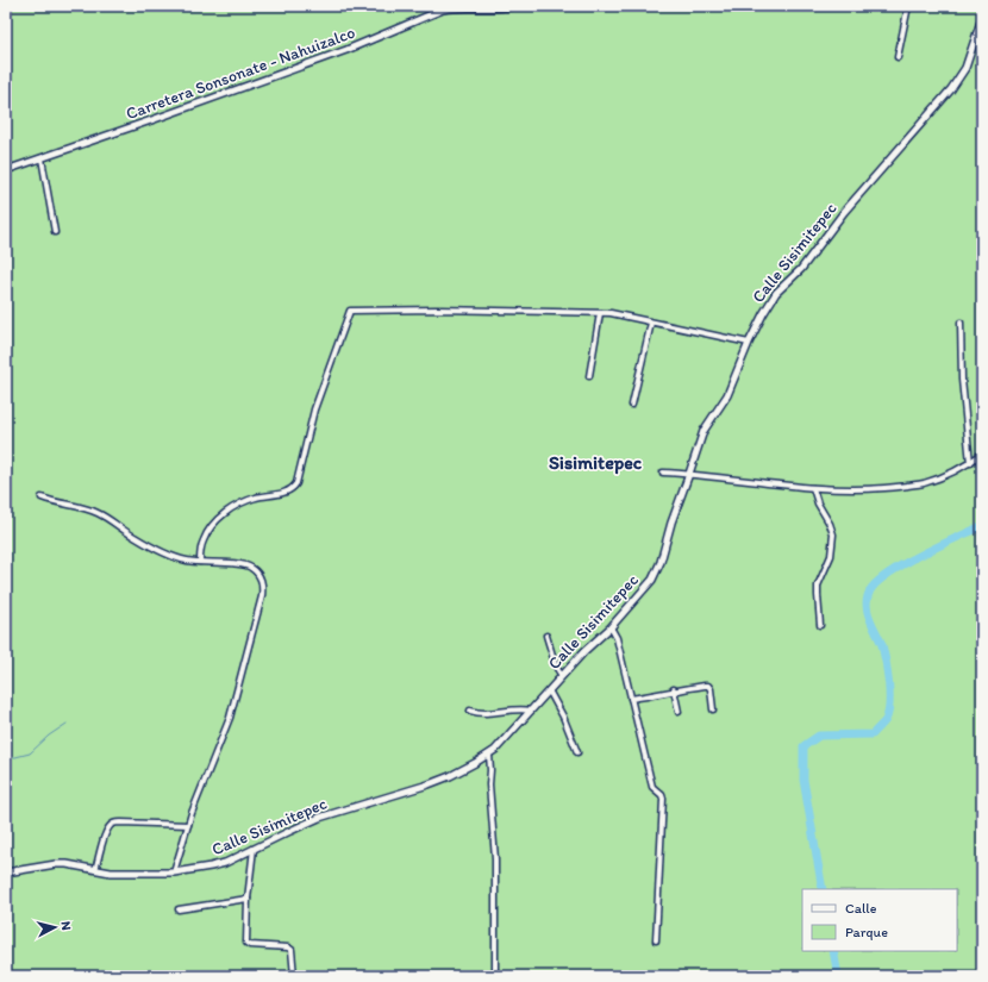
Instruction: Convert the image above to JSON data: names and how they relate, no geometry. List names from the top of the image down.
{
  "streets": {
    "street": ["Carretera Sonsonate - Nahuizalco", "Calle Sisimitepec"]
  },
  "districts": ["Sisimitepec"],
  "legend": ["Calle", "Parque"],
  "north": "right"
}
